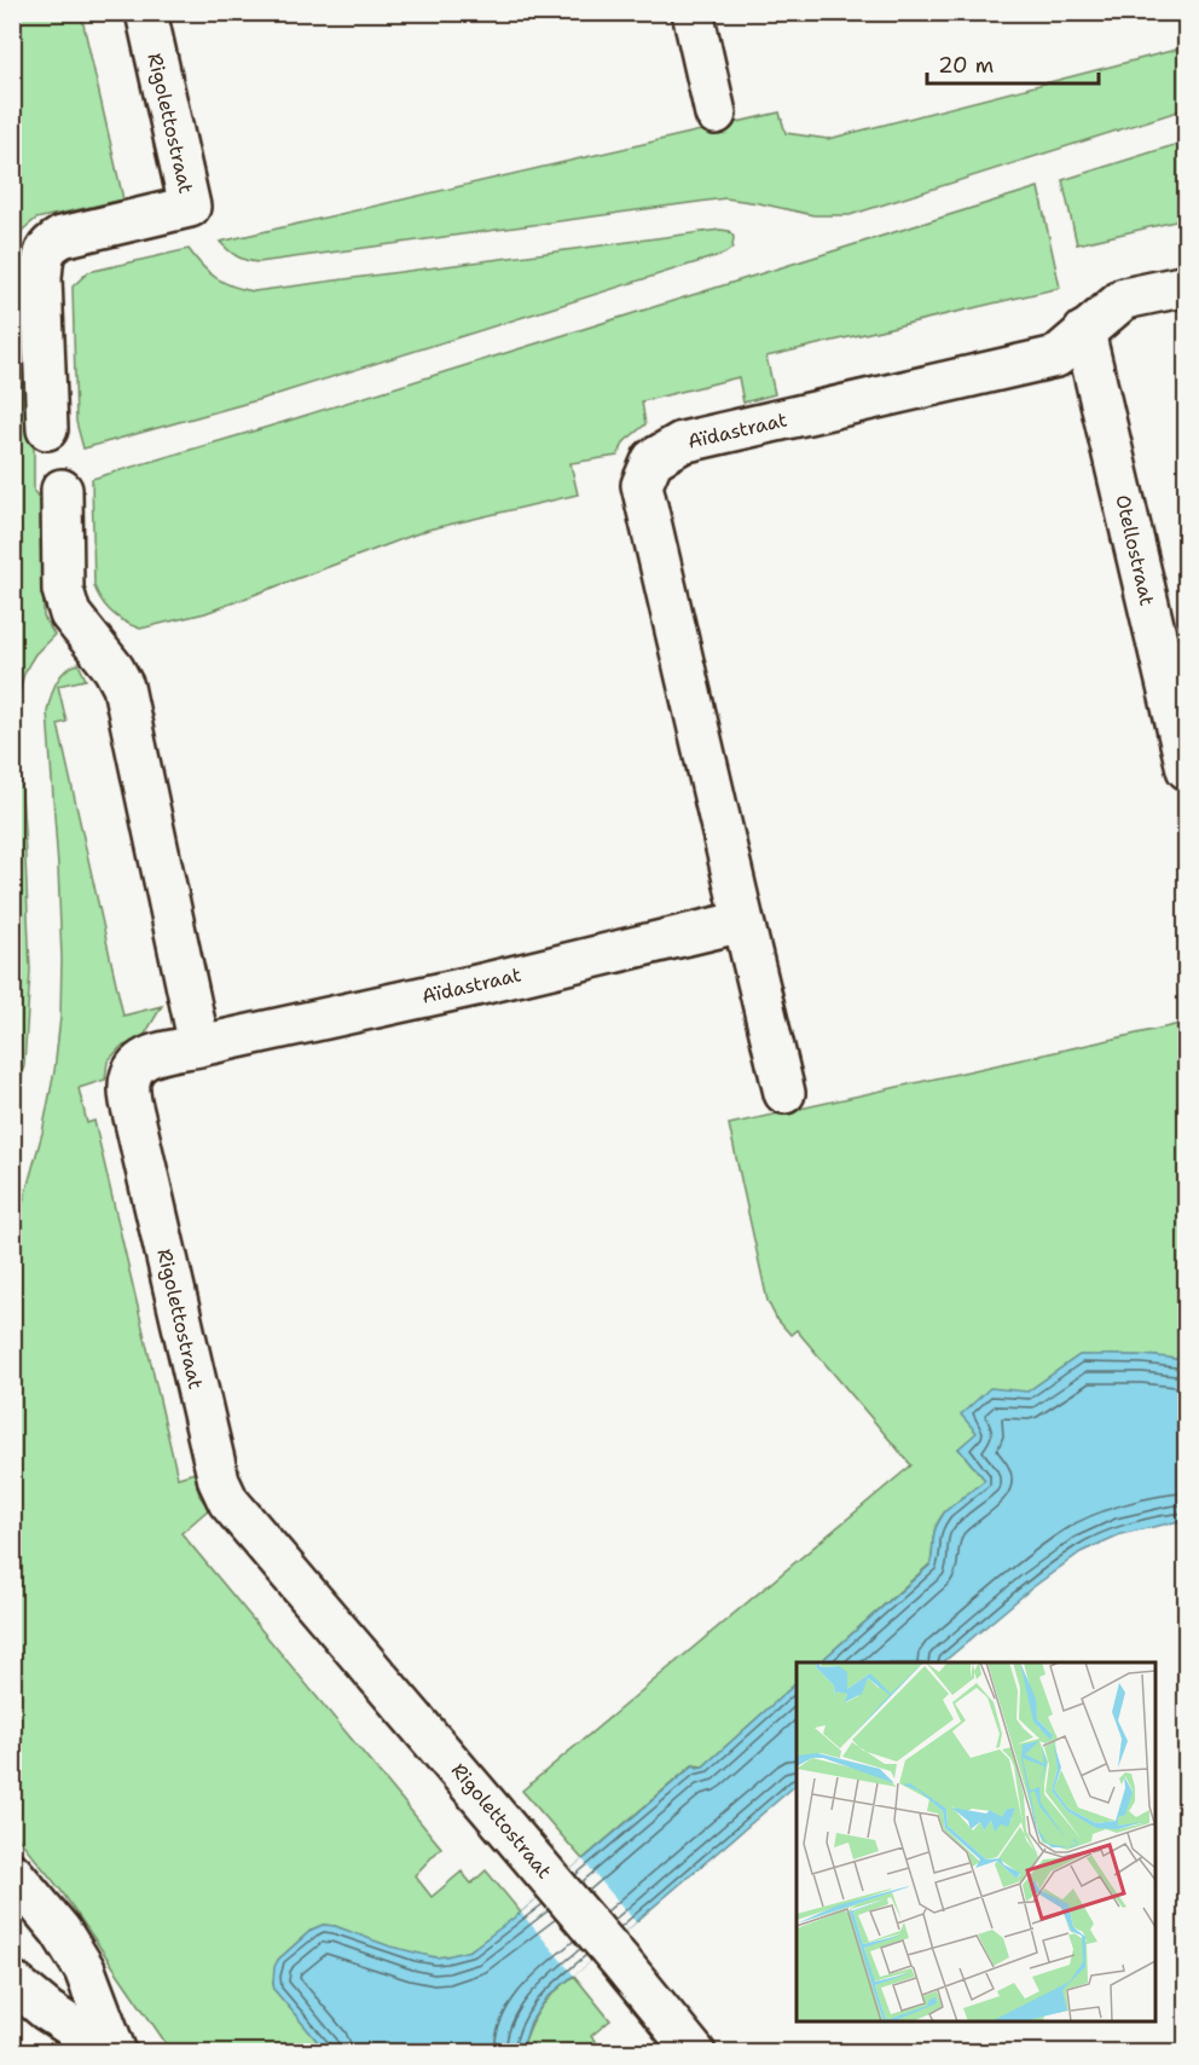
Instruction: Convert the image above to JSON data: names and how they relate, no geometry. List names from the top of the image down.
{
  "streets": {
    "street": ["Rigolettostraat", "Aïdastraat", "Otellostraat"]
  },
  "crossings": [
    ["Rigolettostraat", "Aïdastraat"],
    ["Aïdastraat", "Otellostraat"]
  ],
  "scale_bar": "20 m"
}
